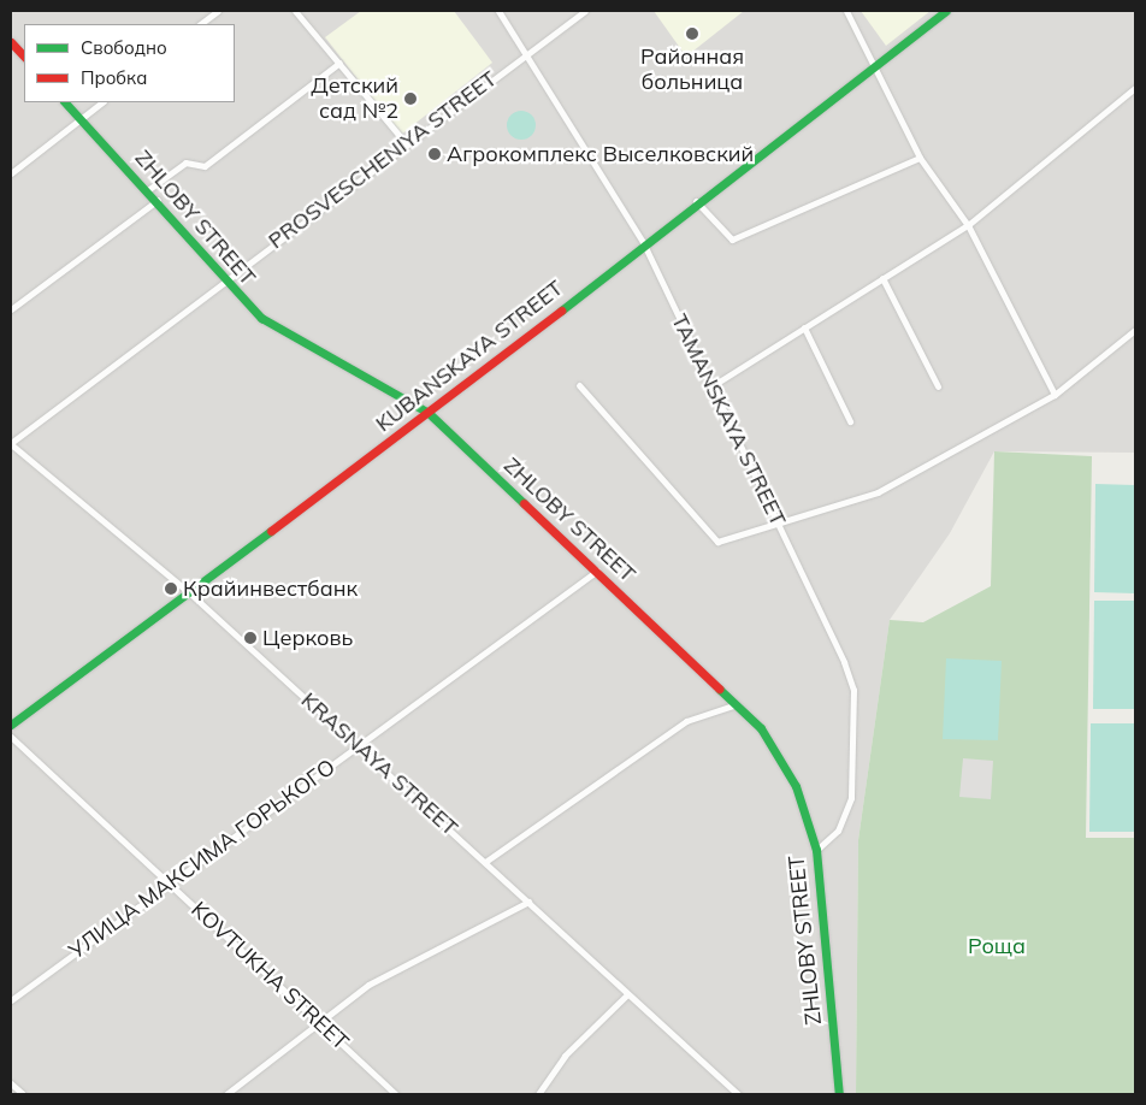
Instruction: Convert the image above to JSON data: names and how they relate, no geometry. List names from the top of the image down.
{
  "streets": {
    "street": [
      "PROSVESCHENIYA STREET",
      "ZHLOBY STREET",
      "KUBANSKAYA STREET",
      "TAMANSKAYA STREET",
      "KRASNAYA STREET",
      "УЛИЦА МАКСИМА ГОРЬКОГО",
      "KOVTUKHA STREET"
    ]
  },
  "crossings": [
    ["PROSVESCHENIYA STREET", "ZHLOBY STREET"],
    ["PROSVESCHENIYA STREET", "TAMANSKAYA STREET"],
    ["PROSVESCHENIYA STREET", "KRASNAYA STREET"],
    ["ZHLOBY STREET", "KUBANSKAYA STREET"],
    ["ZHLOBY STREET", "TAMANSKAYA STREET"],
    ["ZHLOBY STREET", "УЛИЦА МАКСИМА ГОРЬКОГО"],
    ["KUBANSKAYA STREET", "TAMANSKAYA STREET"],
    ["KUBANSKAYA STREET", "KRASNAYA STREET"],
    ["KRASNAYA STREET", "УЛИЦА МАКСИМА ГОРЬКОГО"],
    ["УЛИЦА МАКСИМА ГОРЬКОГО", "KOVTUKHA STREET"]
  ],
  "parks": ["Роща"],
  "places": [
    "Районная больница",
    "Детский сад №2",
    "Агрокомплекс Выселковский",
    "Крайинвестбанк",
    "Церковь"
  ],
  "legend": ["Свободно", "Пробка"]
}
